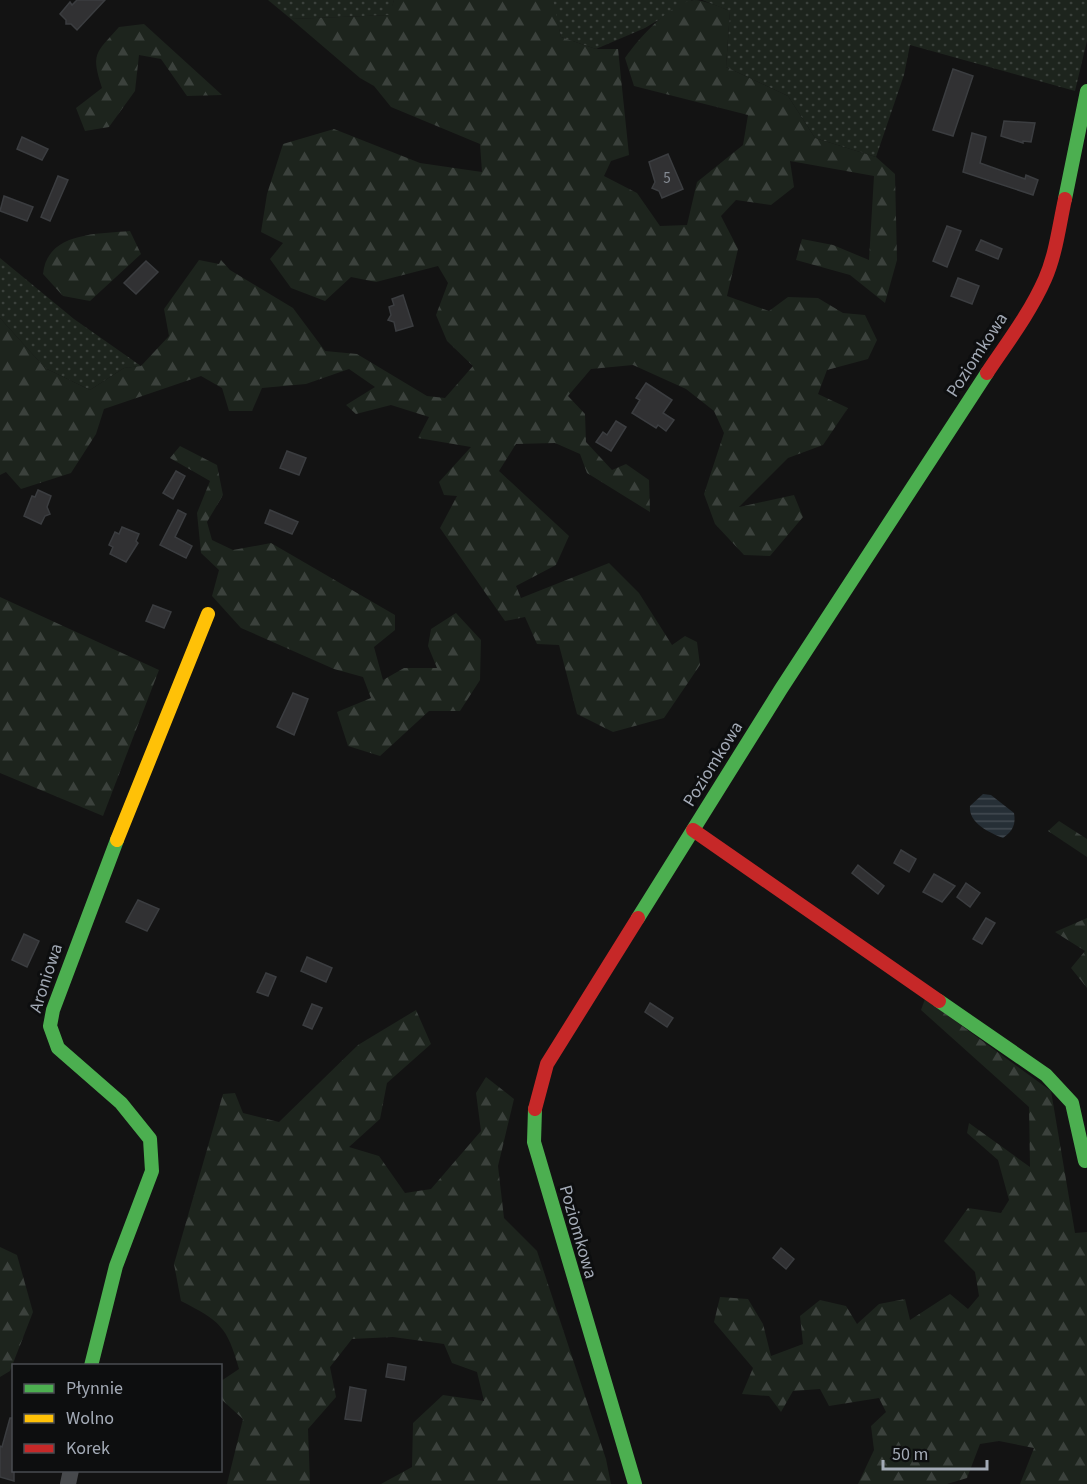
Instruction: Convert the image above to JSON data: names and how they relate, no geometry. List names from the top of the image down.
{
  "streets": {
    "street": ["Poziomkowa", "Aroniowa"]
  },
  "house_numbers": ["5"],
  "legend": ["Płynnie", "Wolno", "Korek"],
  "scale_bar": "50 m"
}
